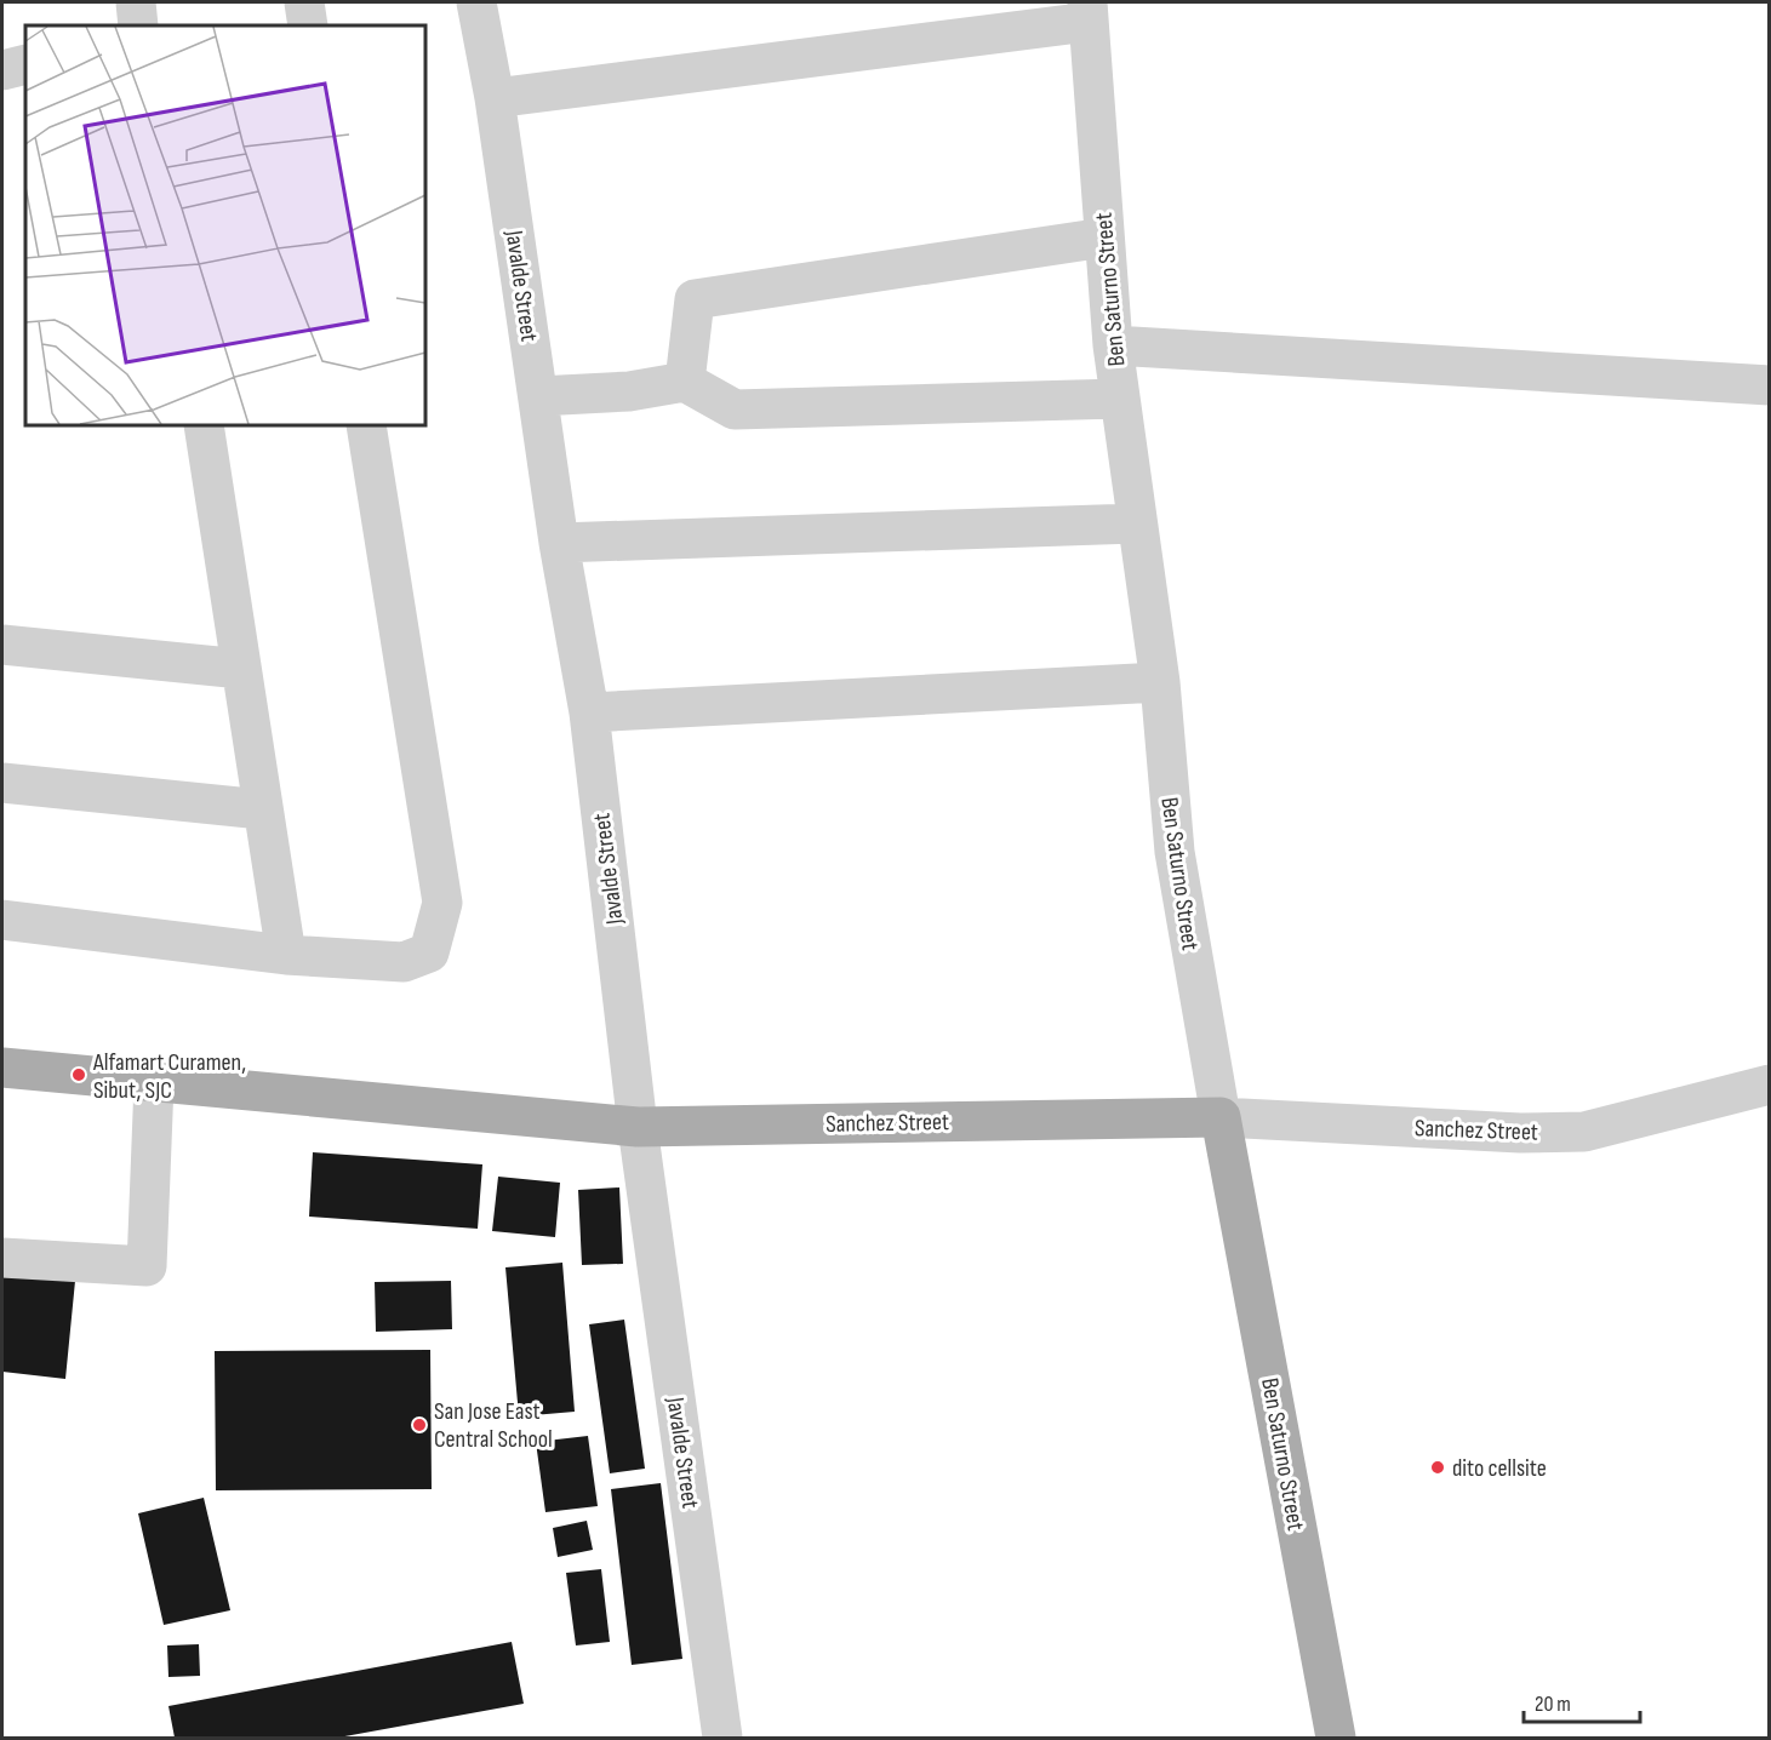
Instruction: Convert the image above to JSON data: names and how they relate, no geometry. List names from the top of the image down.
{
  "streets": {
    "main road": ["Ben Saturno Street", "Sanchez Street"],
    "street": ["Javalde Street"]
  },
  "crossings": [
    ["Javalde Street", "Sanchez Street"],
    ["Ben Saturno Street", "Sanchez Street"]
  ],
  "places": ["Alfamart Curamen, Sibut, SJC", "San Jose East Central School", "dito cellsite"],
  "scale_bar": "20 m"
}
